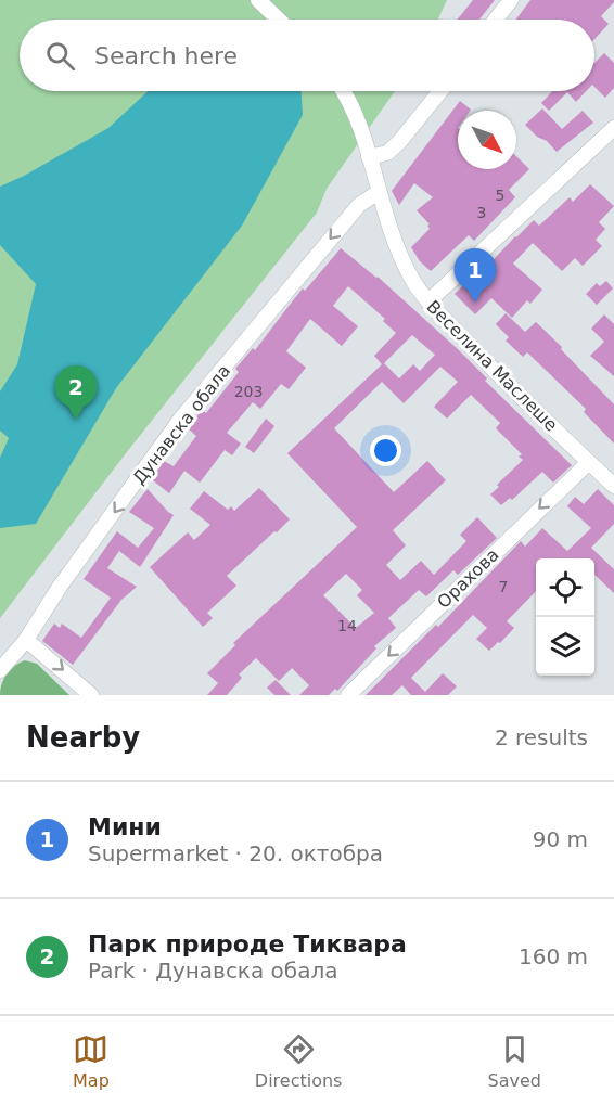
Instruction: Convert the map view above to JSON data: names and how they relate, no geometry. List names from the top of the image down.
{
  "streets": {
    "street": ["Веселина Маслеше", "Дунавска обала", "Орахова"]
  },
  "crossings": [
    ["Веселина Маслеше", "Дунавска обала"],
    ["Веселина Маслеше", "Орахова"]
  ],
  "one_way": ["Дунавска обала", "Орахова"],
  "house_numbers": [
    "5",
    "3",
    "203",
    "7",
    "14"
  ],
  "north": "bottom right",
  "page": {
    "search": "Search here",
    "pins": ["1", "2"],
    "heading": ["Nearby", "2 results"],
    "list": [
      {
        "mark": "1",
        "name": "Мини",
        "note": "Supermarket · 20. октобра",
        "value": "90 m"
      },
      {
        "mark": "2",
        "name": "Парк природе Тиквара",
        "note": "Park · Дунавска обала",
        "value": "160 m"
      }
    ],
    "nav": ["Map", "Directions", "Saved"]
  }
}
